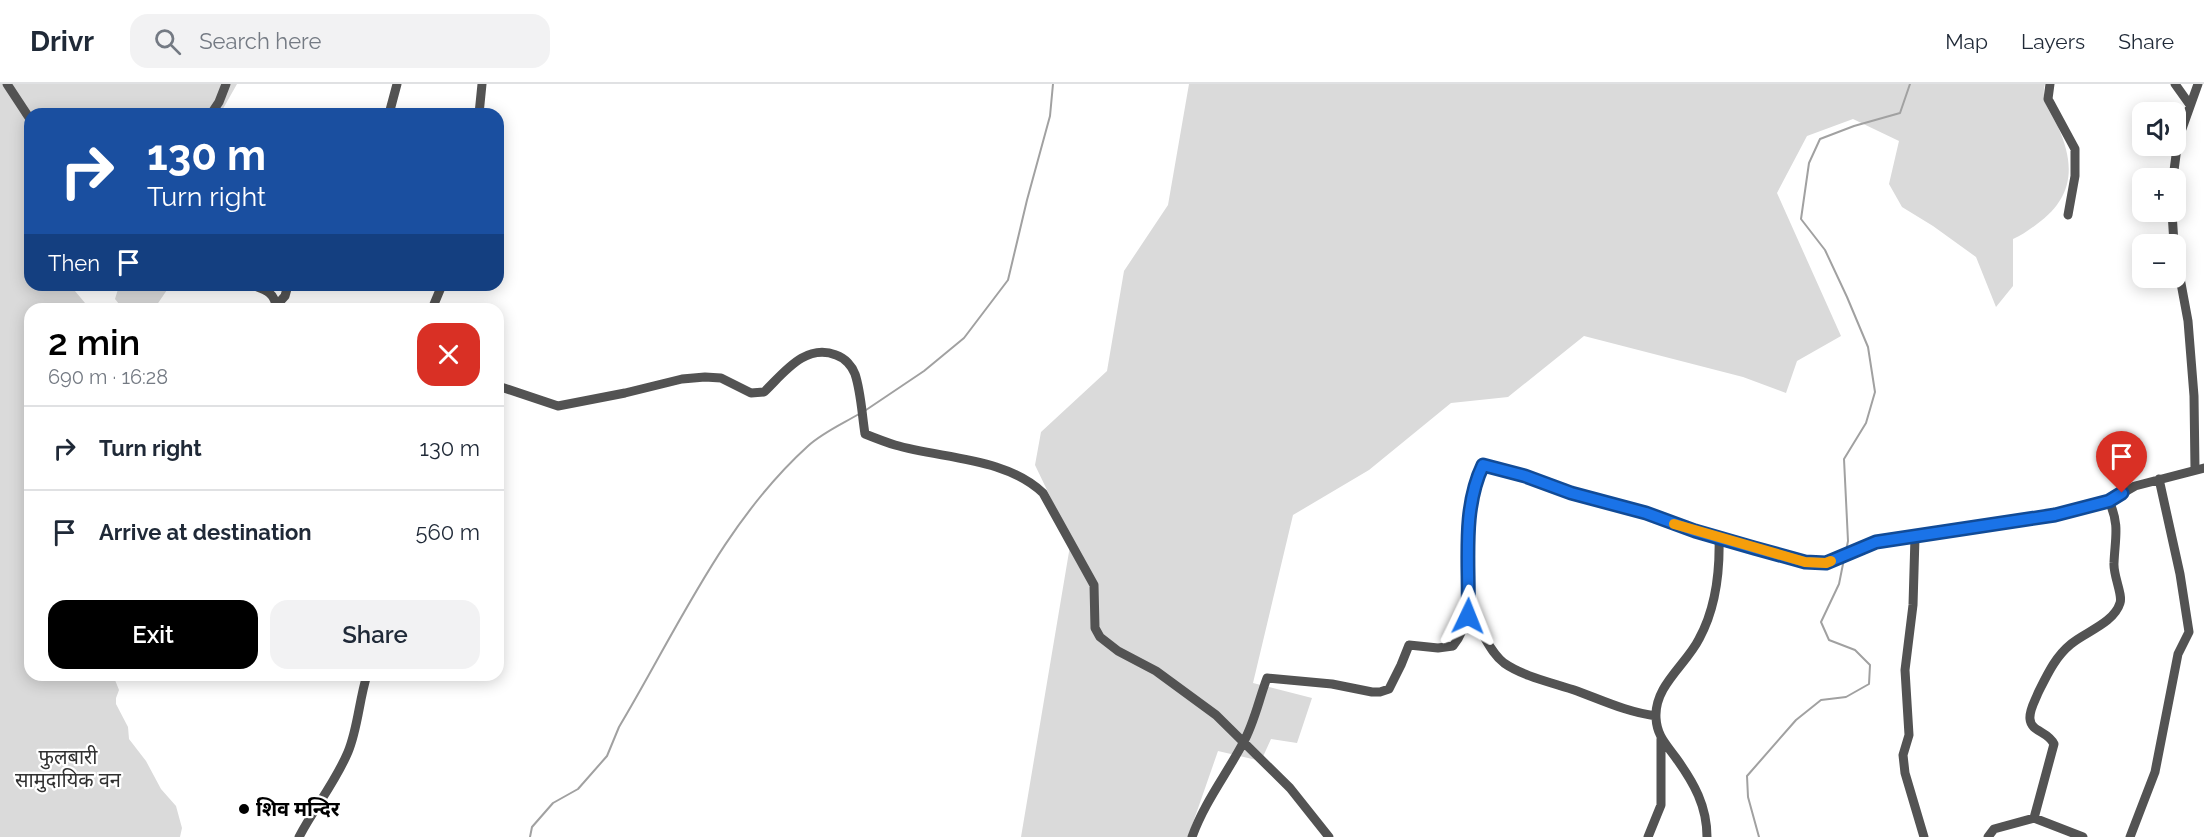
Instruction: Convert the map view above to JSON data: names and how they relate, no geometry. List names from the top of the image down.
{
  "parks": ["फुलबारी सामुदायिक वन"],
  "places": ["शिव मन्दिर"],
  "page": {
    "header": "Drivr",
    "search": "Search here",
    "nav": ["Map", "Layers", "Share"],
    "map_buttons": ["+", "−"],
    "turn": ["130 m", "Turn right"],
    "then": "Then",
    "heading": ["2 min", "690 m · 16:28"],
    "list": [
      {
        "name": "Turn right",
        "value": "130 m"
      },
      {
        "name": "Arrive at destination",
        "value": "560 m"
      }
    ],
    "buttons": ["Exit", "Share"]
  }
}
